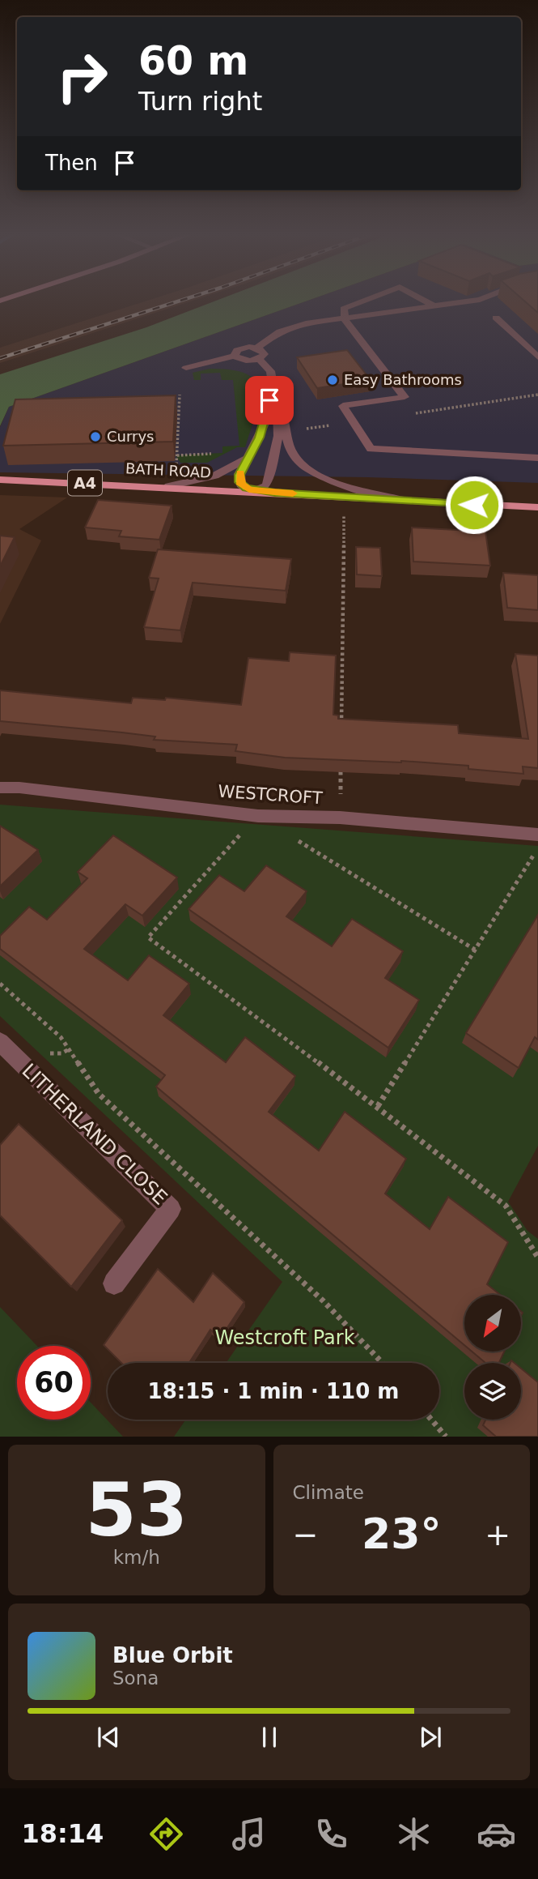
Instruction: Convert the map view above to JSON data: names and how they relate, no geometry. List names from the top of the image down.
{
  "streets": {
    "main road": ["BATH ROAD", "A4"],
    "street": ["WESTCROFT", "LITHERLAND CLOSE"]
  },
  "parks": ["Westcroft Park"],
  "places": ["Easy Bathrooms", "Currys"],
  "north": "bottom left",
  "page": {
    "turn": ["60 m", "Turn right"],
    "then": "Then",
    "limit": "60",
    "trip": "18:15 · 1 min · 110 m",
    "tile": [
      ["53", "km/h"],
      "Climate"
    ],
    "heat": ["−", "23°", "+"],
    "song": ["Blue Orbit", "Sona"],
    "tabs": "18:14"
  }
}
